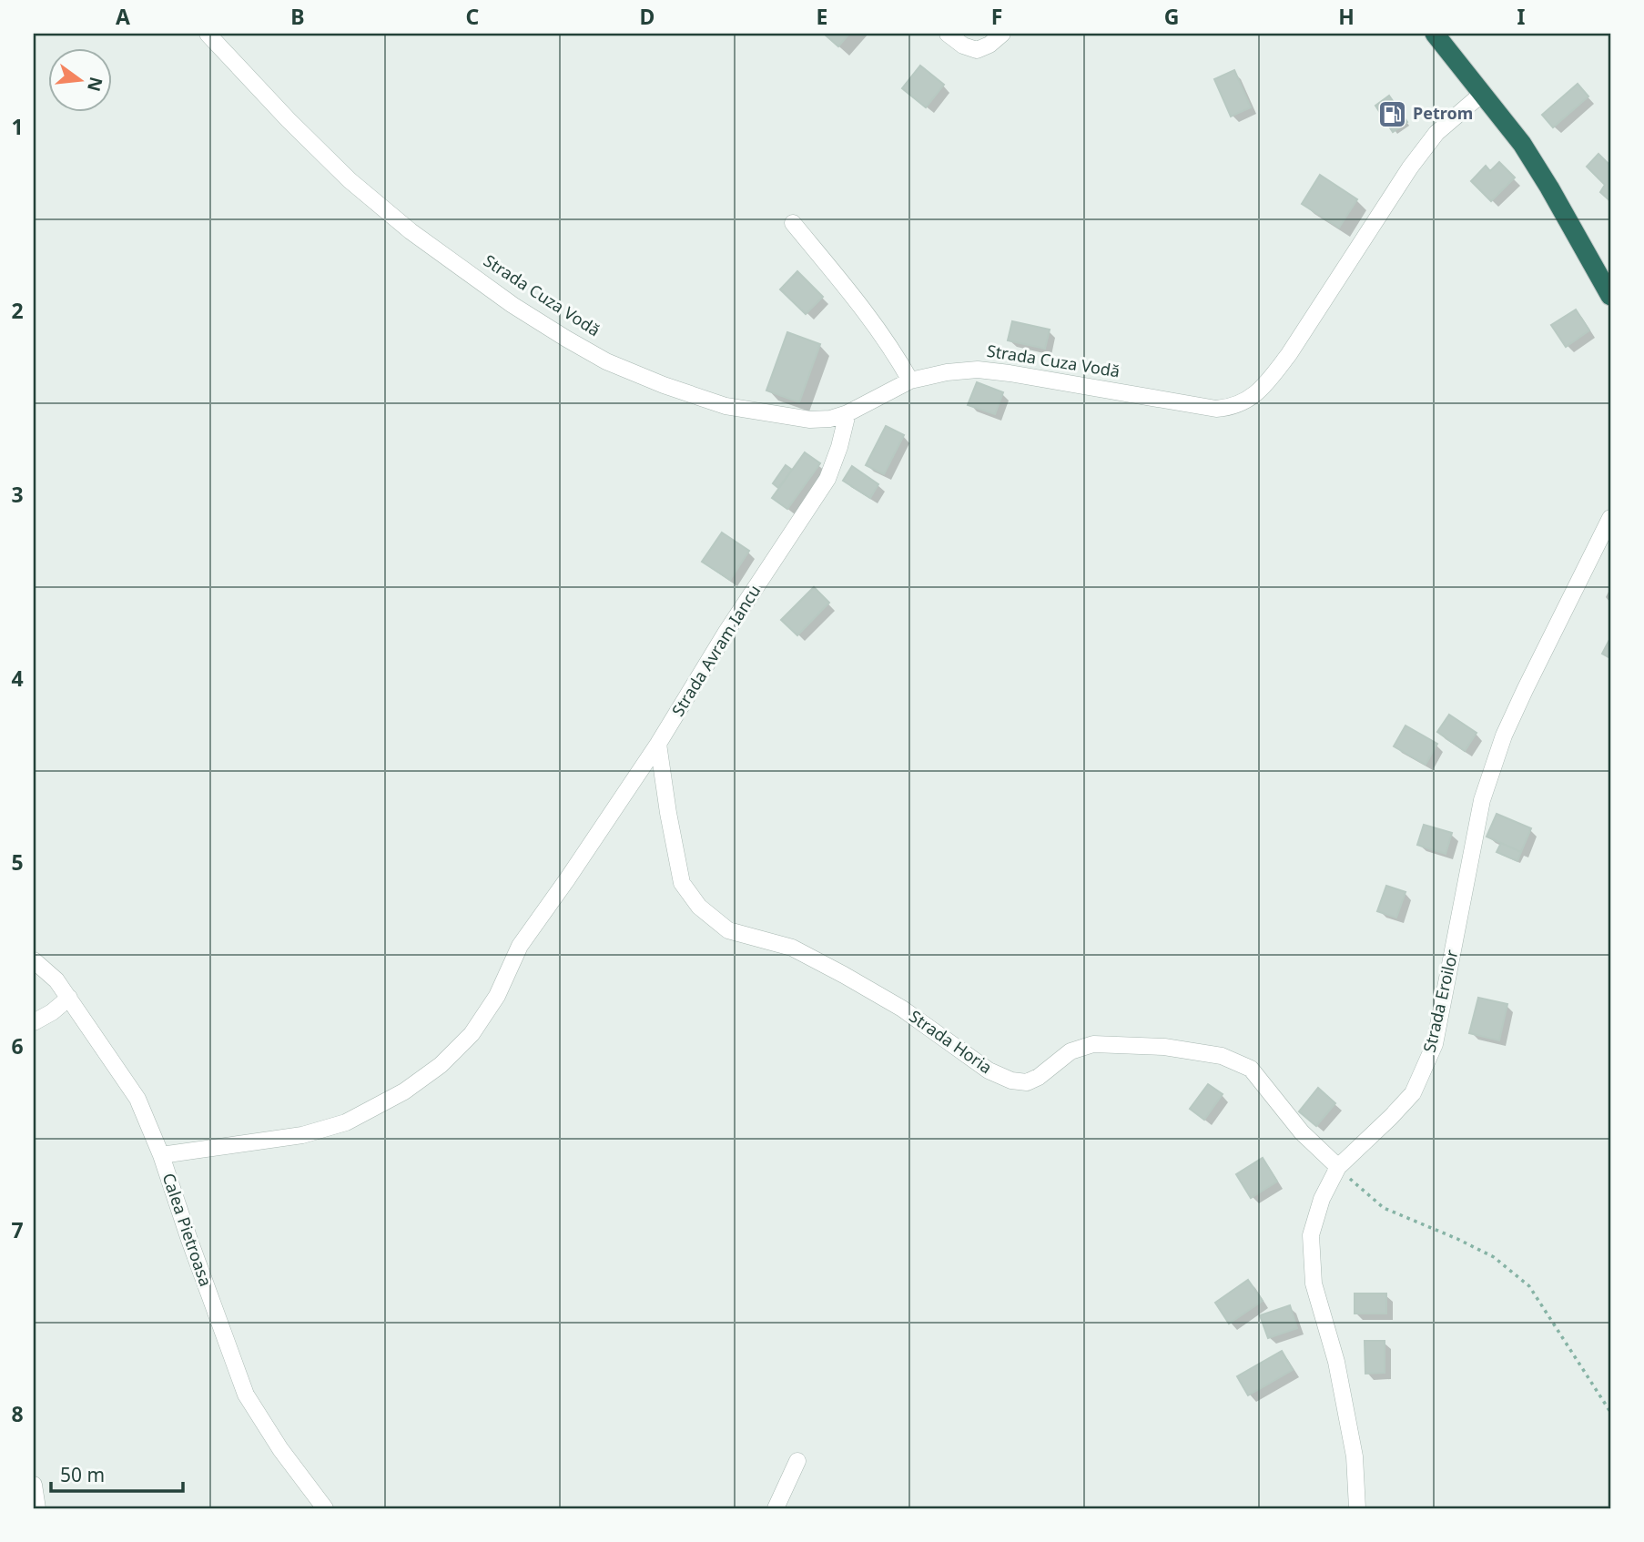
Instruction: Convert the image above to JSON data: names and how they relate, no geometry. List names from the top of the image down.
{
  "streets": {
    "street": [
      "Strada Cuza Vodă",
      "Strada Avram Iancu",
      "Strada Eroilor",
      "Strada Horia",
      "Calea Pietroasa"
    ]
  },
  "crossings": [
    ["Strada Cuza Vodă", "Strada Avram Iancu"],
    ["Strada Avram Iancu", "Strada Horia"],
    ["Strada Avram Iancu", "Calea Pietroasa"],
    ["Strada Eroilor", "Strada Horia"]
  ],
  "places": {
    "fuel station": ["Petrom"]
  },
  "scale_bar": "50 m",
  "north": "right",
  "grid": {
    "columns": [
      "A",
      "B",
      "C",
      "D",
      "E",
      "F",
      "G",
      "H",
      "I"
    ],
    "rows": [
      "1",
      "2",
      "3",
      "4",
      "5",
      "6",
      "7",
      "8"
    ]
  }
}
